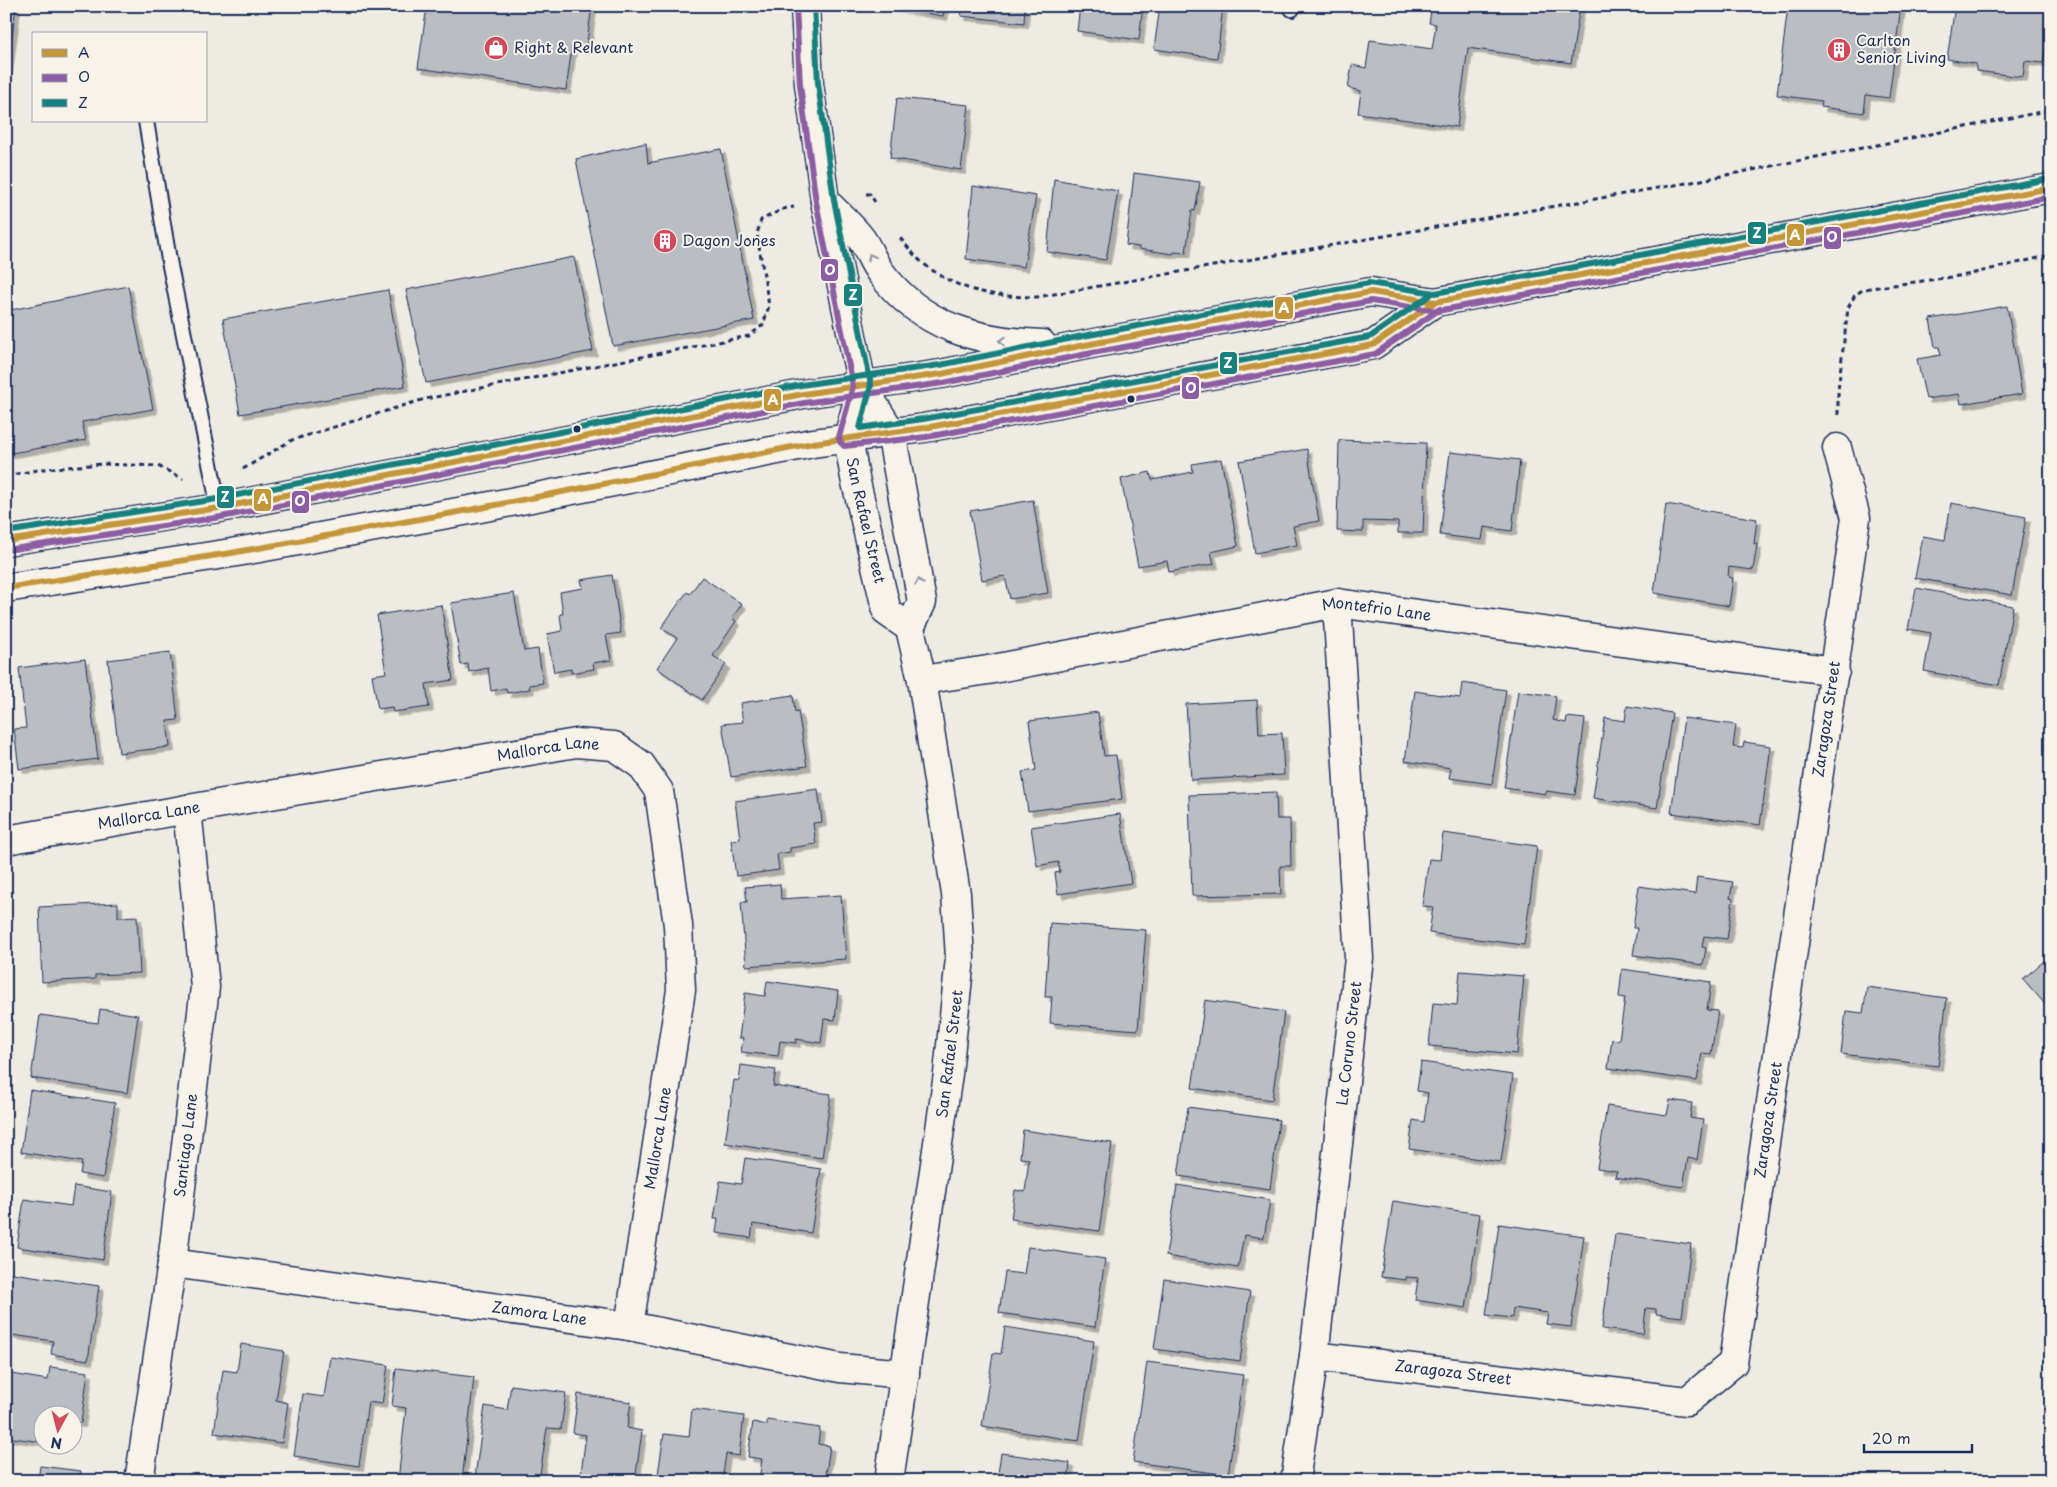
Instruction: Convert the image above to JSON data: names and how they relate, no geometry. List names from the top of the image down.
{
  "streets": {
    "street": [
      "San Rafael Street",
      "Montefrio Lane",
      "Zaragoza Street",
      "Mallorca Lane",
      "La Coruno Street",
      "Santiago Lane",
      "Zamora Lane"
    ]
  },
  "crossings": [
    ["San Rafael Street", "Montefrio Lane"],
    ["San Rafael Street", "Zamora Lane"],
    ["Montefrio Lane", "Zaragoza Street"],
    ["Montefrio Lane", "La Coruno Street"],
    ["Zaragoza Street", "La Coruno Street"],
    ["Mallorca Lane", "Santiago Lane"],
    ["Mallorca Lane", "Zamora Lane"],
    ["Santiago Lane", "Zamora Lane"]
  ],
  "places": {
    "shop": ["Right & Relevant"],
    "building": ["Carlton Senior Living", "Dagon Jones"]
  },
  "lines": ["transit line O", "transit line Z", "transit line A"],
  "legend": ["A", "O", "Z"],
  "scale_bar": "20 m",
  "north": "bottom"
}
